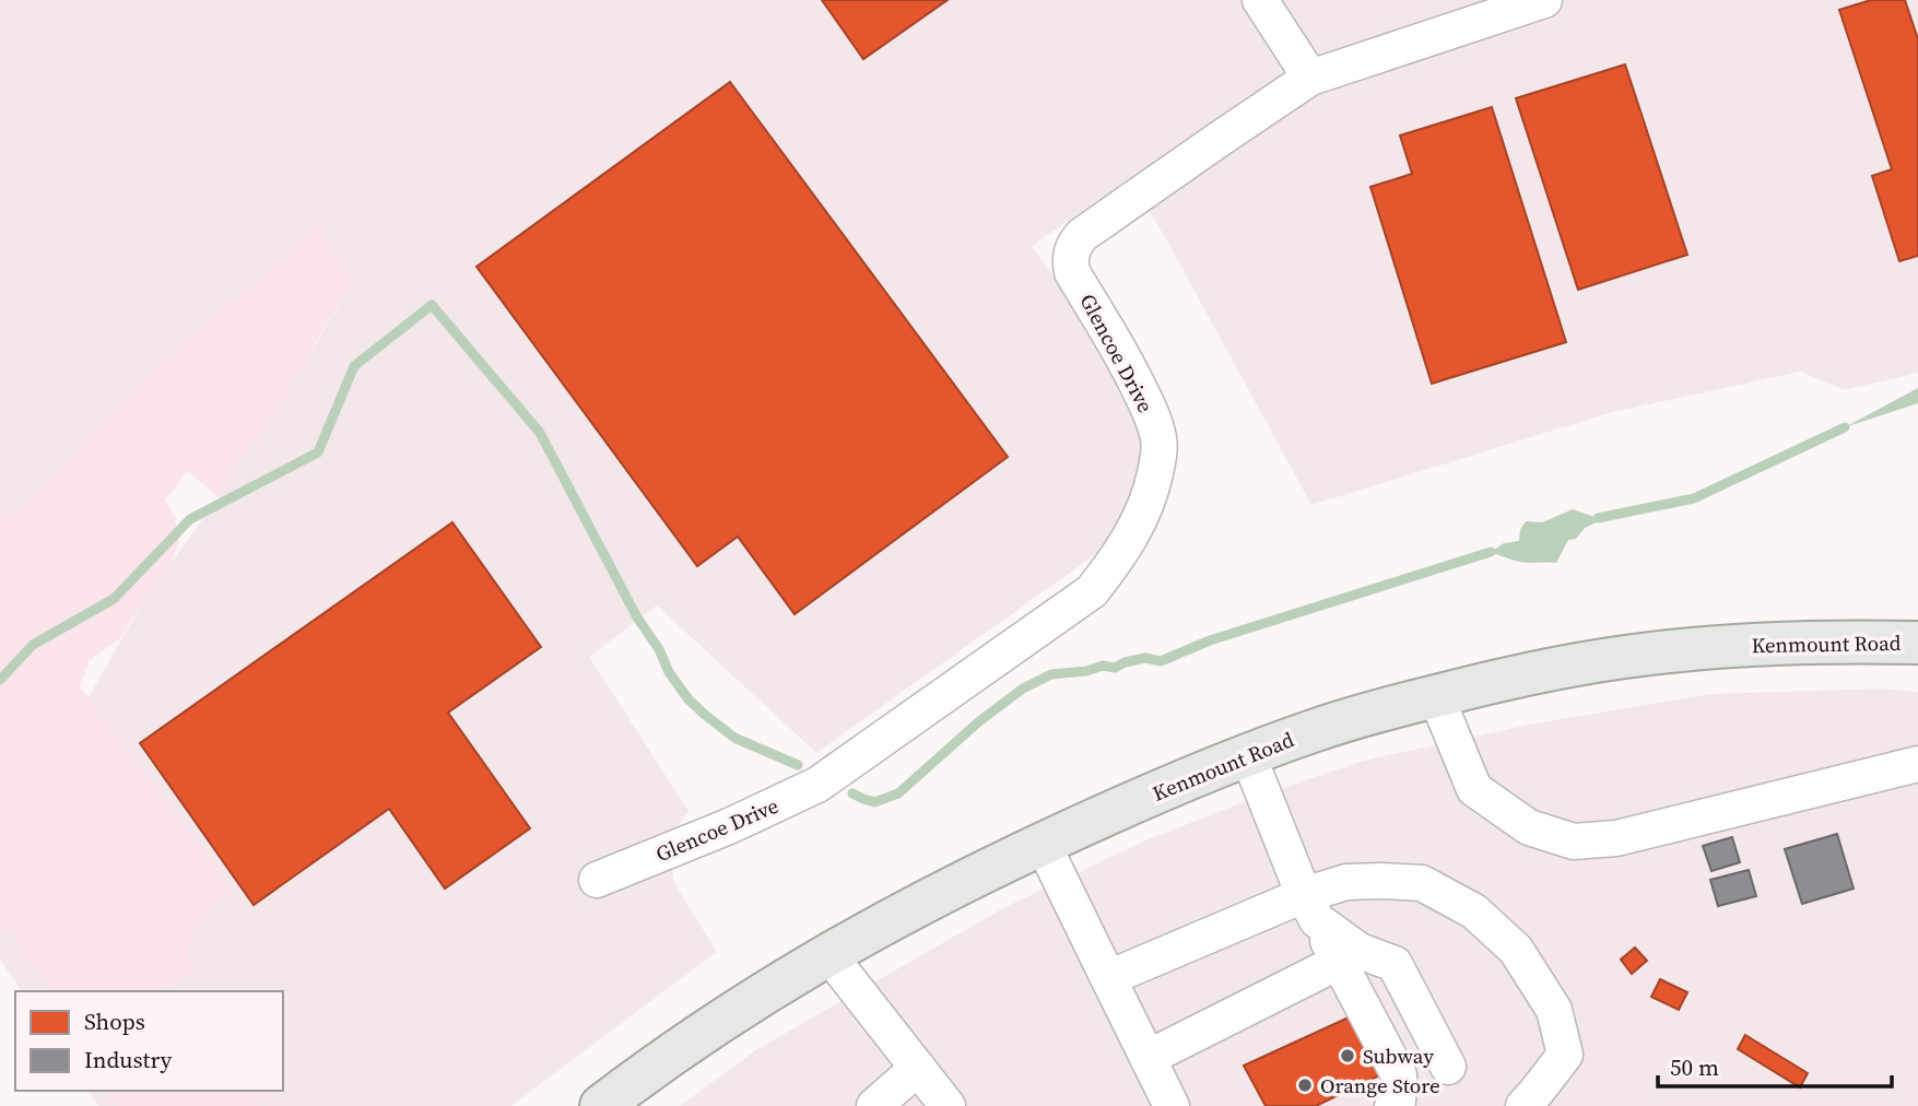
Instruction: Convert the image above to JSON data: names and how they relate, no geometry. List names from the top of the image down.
{
  "streets": {
    "main road": ["Kenmount Road"],
    "street": ["Glencoe Drive"]
  },
  "places": ["Subway", "Orange Store"],
  "legend": ["Shops", "Industry"],
  "scale_bar": "50 m"
}
